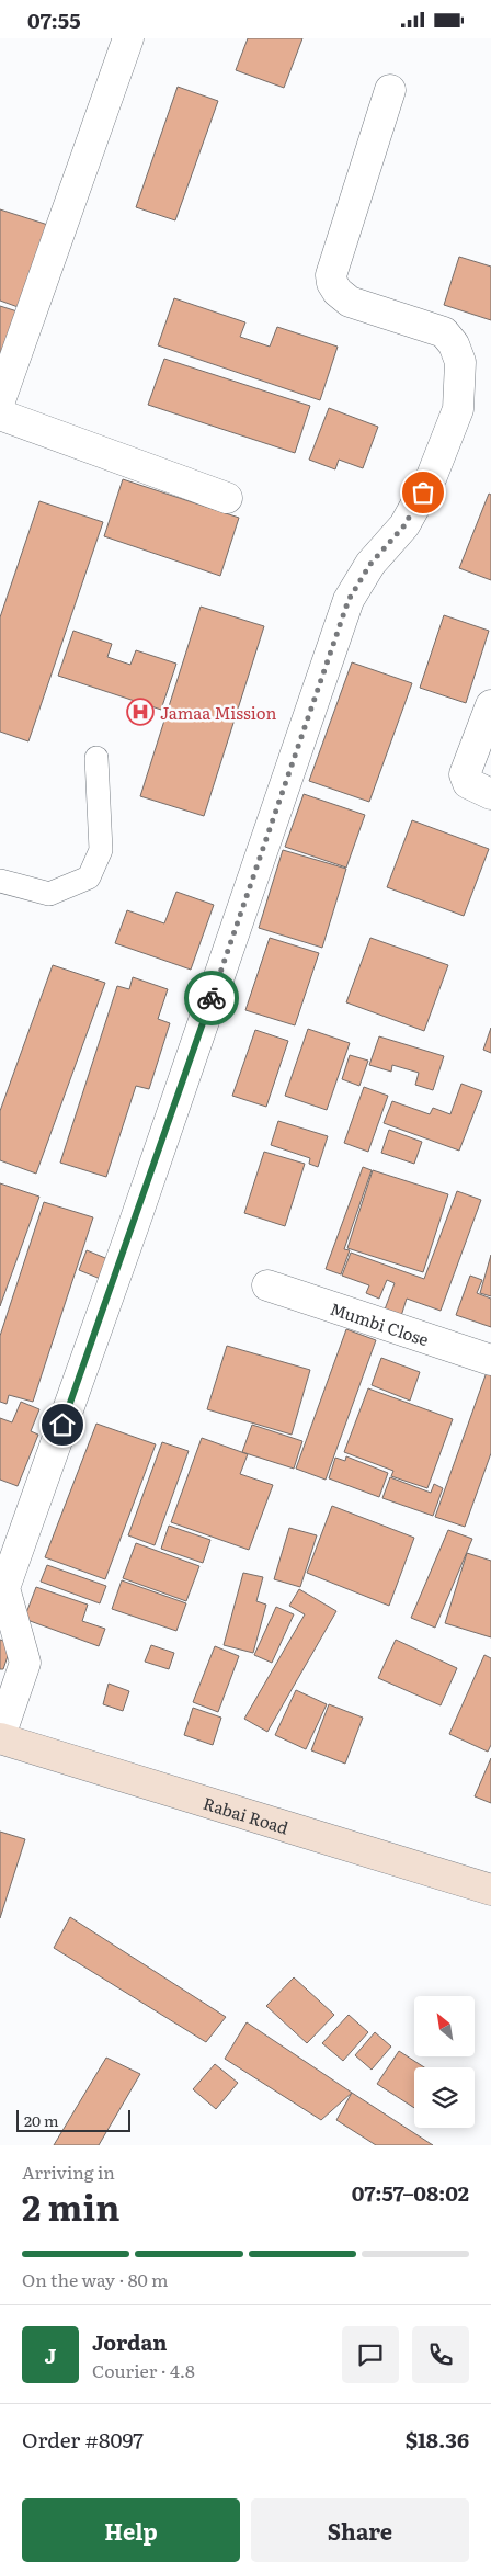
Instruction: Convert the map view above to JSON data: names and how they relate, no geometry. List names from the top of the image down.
{
  "streets": {
    "main road": ["Rabai Road"],
    "street": ["Mumbi Close"]
  },
  "places": {
    "hospital": ["Jamaa Mission"]
  },
  "scale_bar": "20 m",
  "north": "top left",
  "page": {
    "status": "07:55",
    "scale": "20 m",
    "heading": ["2 min", "Arriving in", "07:57–08:02"],
    "panel": [
      "Jordan",
      "Courier · 4.8",
      "Order #8097",
      "$18.36"
    ],
    "bar": "On the way · 80 m",
    "round": "J",
    "buttons": ["Help", "Share"]
  }
}
